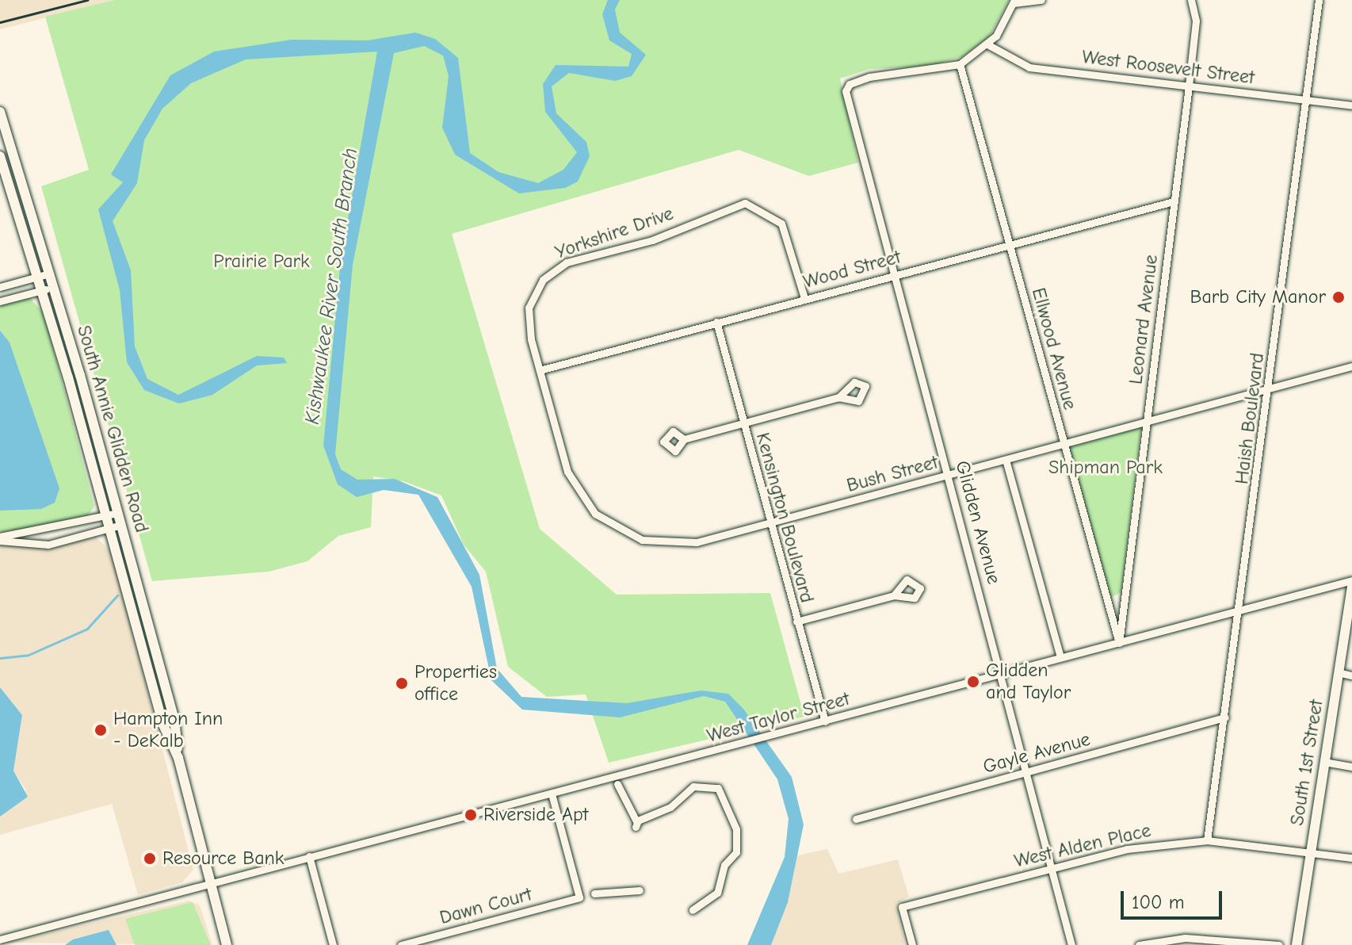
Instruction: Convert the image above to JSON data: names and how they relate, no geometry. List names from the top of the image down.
{
  "streets": {
    "main road": ["South Annie Glidden Road", "South 1st Street"],
    "street": [
      "West Roosevelt Street",
      "Yorkshire Drive",
      "Wood Street",
      "Leonard Avenue",
      "Ellwood Avenue",
      "Haish Boulevard",
      "Bush Street",
      "Kensington Boulevard",
      "Glidden Avenue",
      "West Taylor Street",
      "Gayle Avenue",
      "West Alden Place",
      "Dawn Court"
    ]
  },
  "crossings": [
    ["West Roosevelt Street", "Leonard Avenue"],
    ["West Roosevelt Street", "Haish Boulevard"],
    ["Yorkshire Drive", "Wood Street"],
    ["Yorkshire Drive", "Bush Street"],
    ["Wood Street", "Leonard Avenue"],
    ["Wood Street", "Ellwood Avenue"],
    ["Wood Street", "Bush Street"],
    ["Wood Street", "Kensington Boulevard"],
    ["Wood Street", "Glidden Avenue"],
    ["Leonard Avenue", "Ellwood Avenue"],
    ["Leonard Avenue", "Bush Street"],
    ["Leonard Avenue", "West Taylor Street"],
    ["Ellwood Avenue", "Bush Street"],
    ["Ellwood Avenue", "Glidden Avenue"],
    ["Ellwood Avenue", "West Taylor Street"],
    ["Haish Boulevard", "Bush Street"],
    ["Haish Boulevard", "West Taylor Street"],
    ["Haish Boulevard", "Gayle Avenue"],
    ["Haish Boulevard", "West Alden Place"],
    ["South Annie Glidden Road", "West Taylor Street"],
    ["Bush Street", "Kensington Boulevard"],
    ["Bush Street", "Glidden Avenue"],
    ["Kensington Boulevard", "West Taylor Street"],
    ["Glidden Avenue", "West Taylor Street"],
    ["Glidden Avenue", "Gayle Avenue"],
    ["Glidden Avenue", "West Alden Place"],
    ["West Taylor Street", "Dawn Court"],
    ["South 1st Street", "West Alden Place"]
  ],
  "water": ["Kishwaukee River South Branch"],
  "parks": ["Prairie Park", "Shipman Park"],
  "places": [
    "Barb City Manor",
    "Glidden and Taylor",
    "Properties office",
    "Hampton Inn - DeKalb",
    "Riverside Apt",
    "Resource Bank"
  ],
  "scale_bar": "100 m"
}
